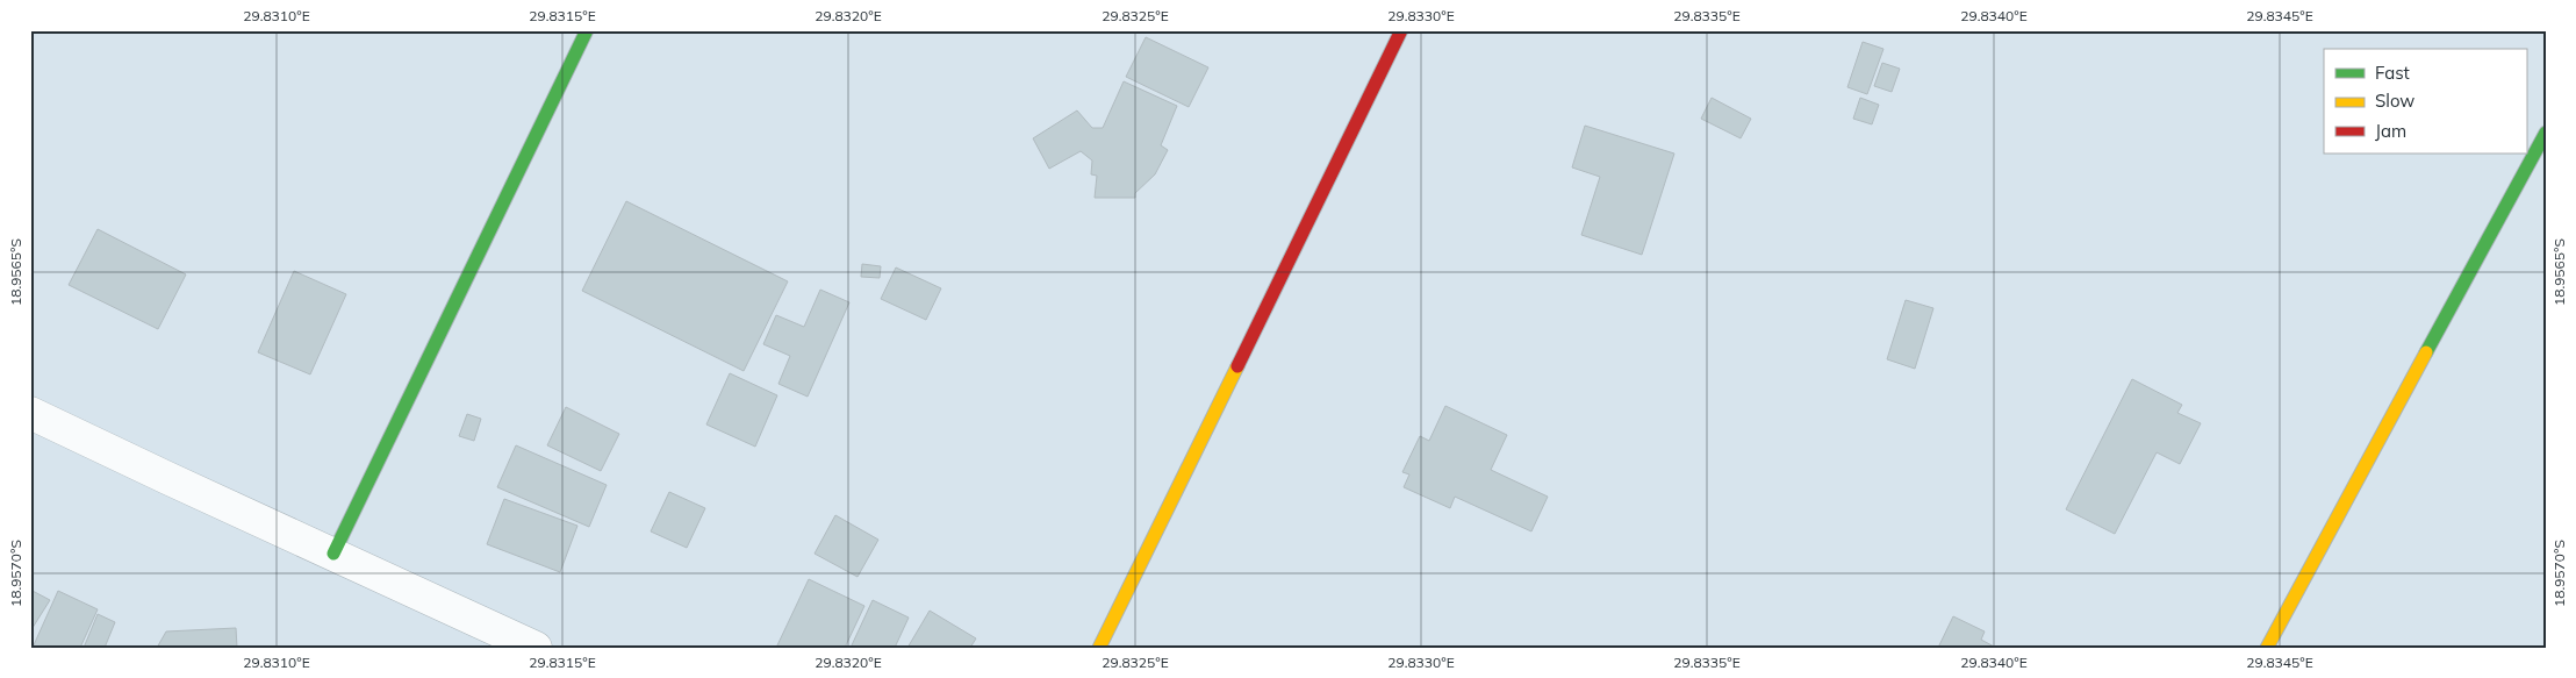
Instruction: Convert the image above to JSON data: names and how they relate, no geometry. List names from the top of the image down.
{
  "legend": ["Fast", "Slow", "Jam"],
  "coordinates": [
    "29.8310°E",
    "29.8315°E",
    "29.8320°E",
    "29.8325°E",
    "29.8330°E",
    "29.8335°E",
    "29.8340°E",
    "29.8345°E",
    "18.9565°S",
    "18.9570°S"
  ]
}
